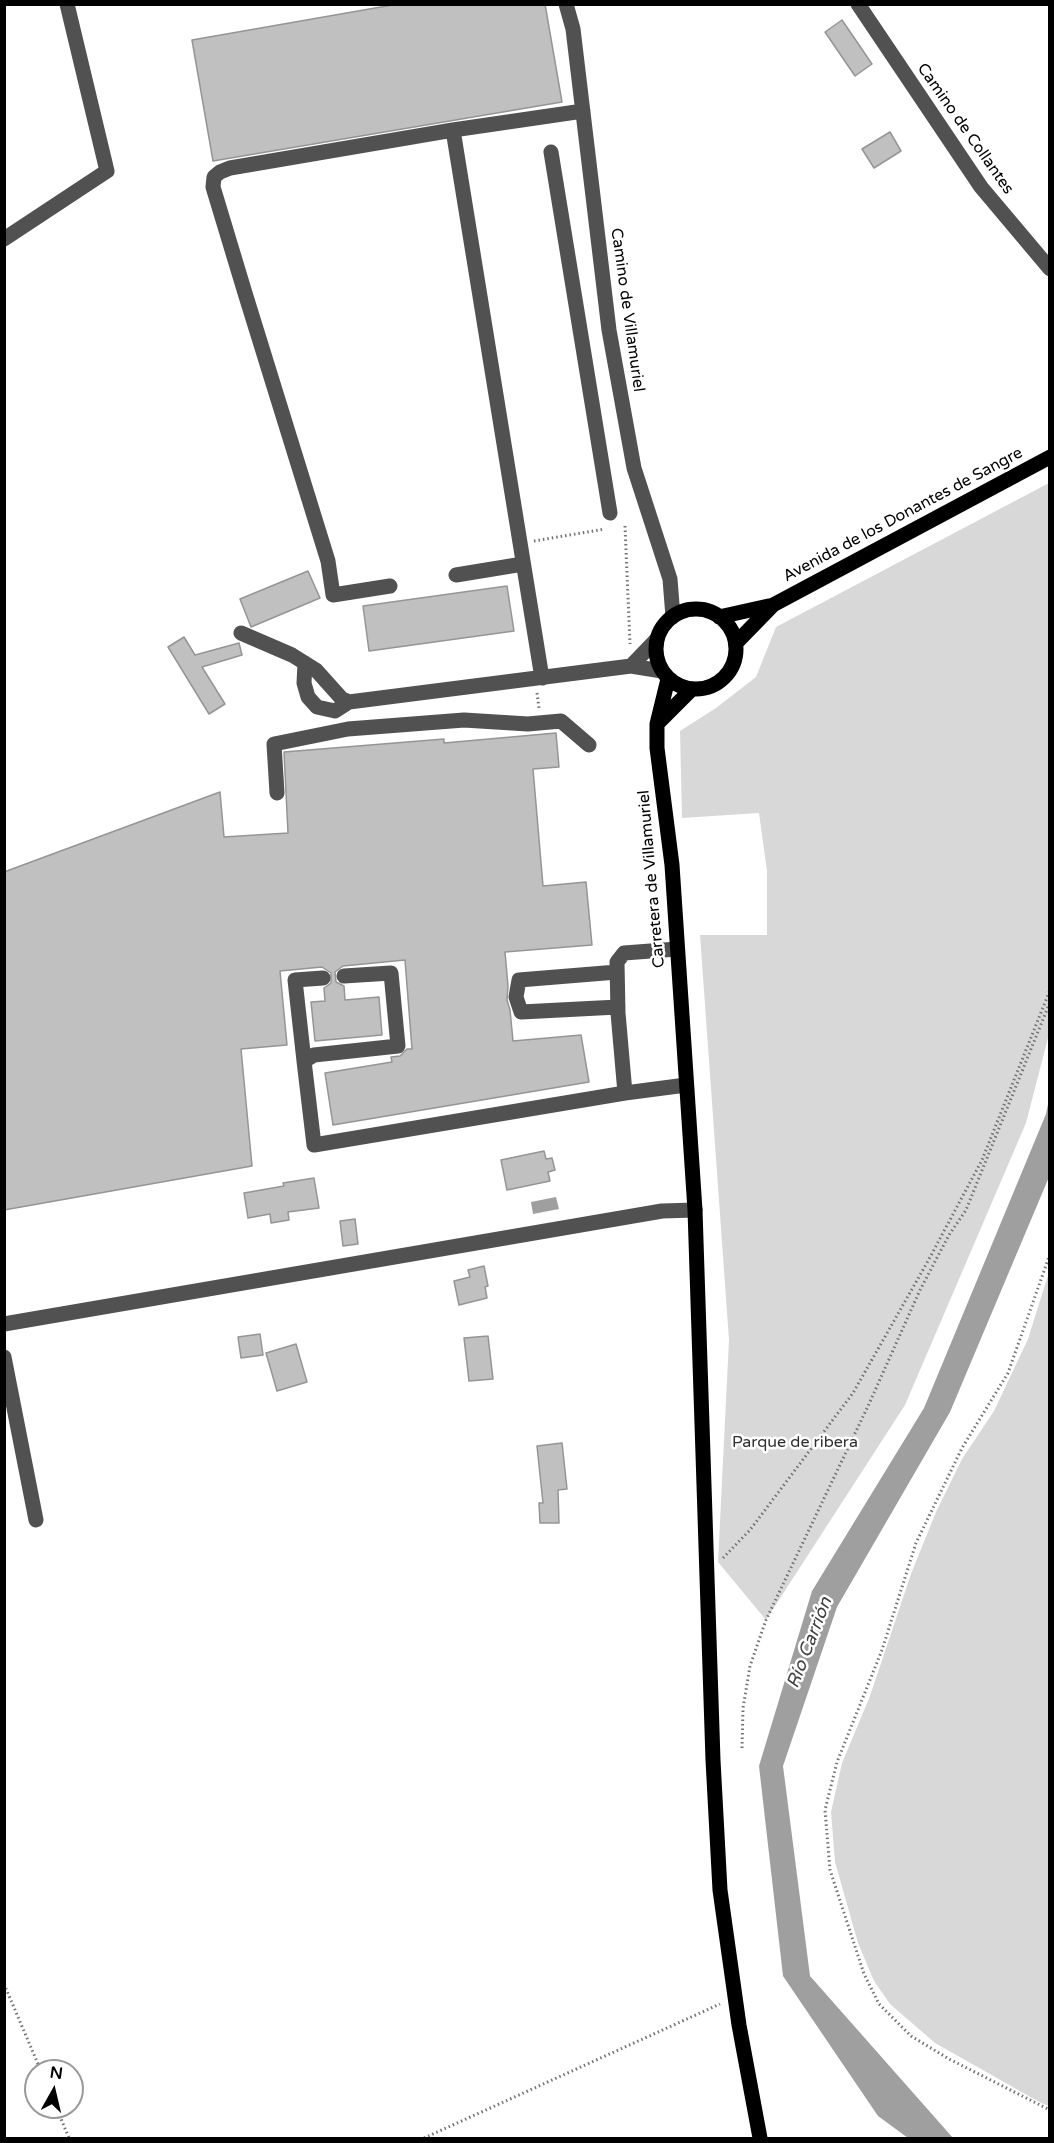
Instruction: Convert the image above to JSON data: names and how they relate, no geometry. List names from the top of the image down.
{
  "streets": {
    "main road": ["Avenida de los Donantes de Sangre", "Carretera de Villamuriel"],
    "street": ["Camino de Collantes", "Camino de Villamuriel"]
  },
  "crossings": [
    ["Camino de Villamuriel", "Avenida de los Donantes de Sangre"],
    ["Camino de Villamuriel", "Carretera de Villamuriel"],
    ["Avenida de los Donantes de Sangre", "Carretera de Villamuriel"]
  ],
  "water": ["Río Carrión"],
  "parks": ["Parque de ribera"],
  "north": "top"
}
